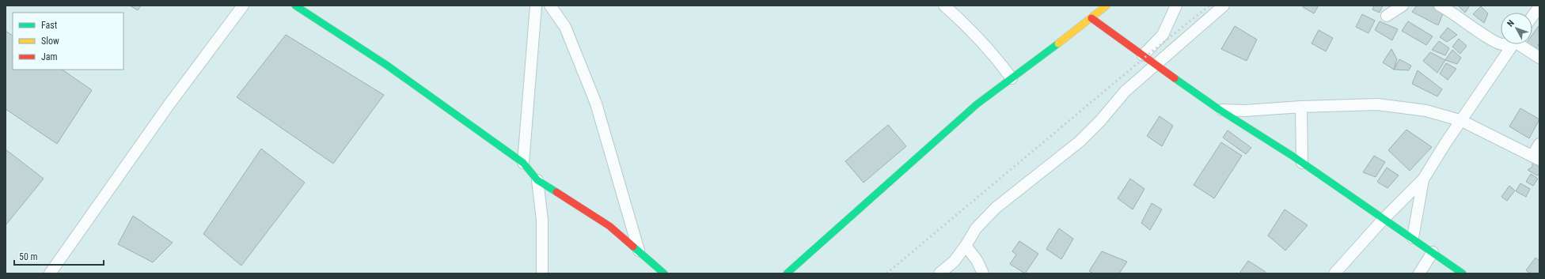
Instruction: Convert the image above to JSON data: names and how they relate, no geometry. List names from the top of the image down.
{
  "legend": ["Fast", "Slow", "Jam"],
  "scale_bar": "50 m",
  "north": "top left"
}
